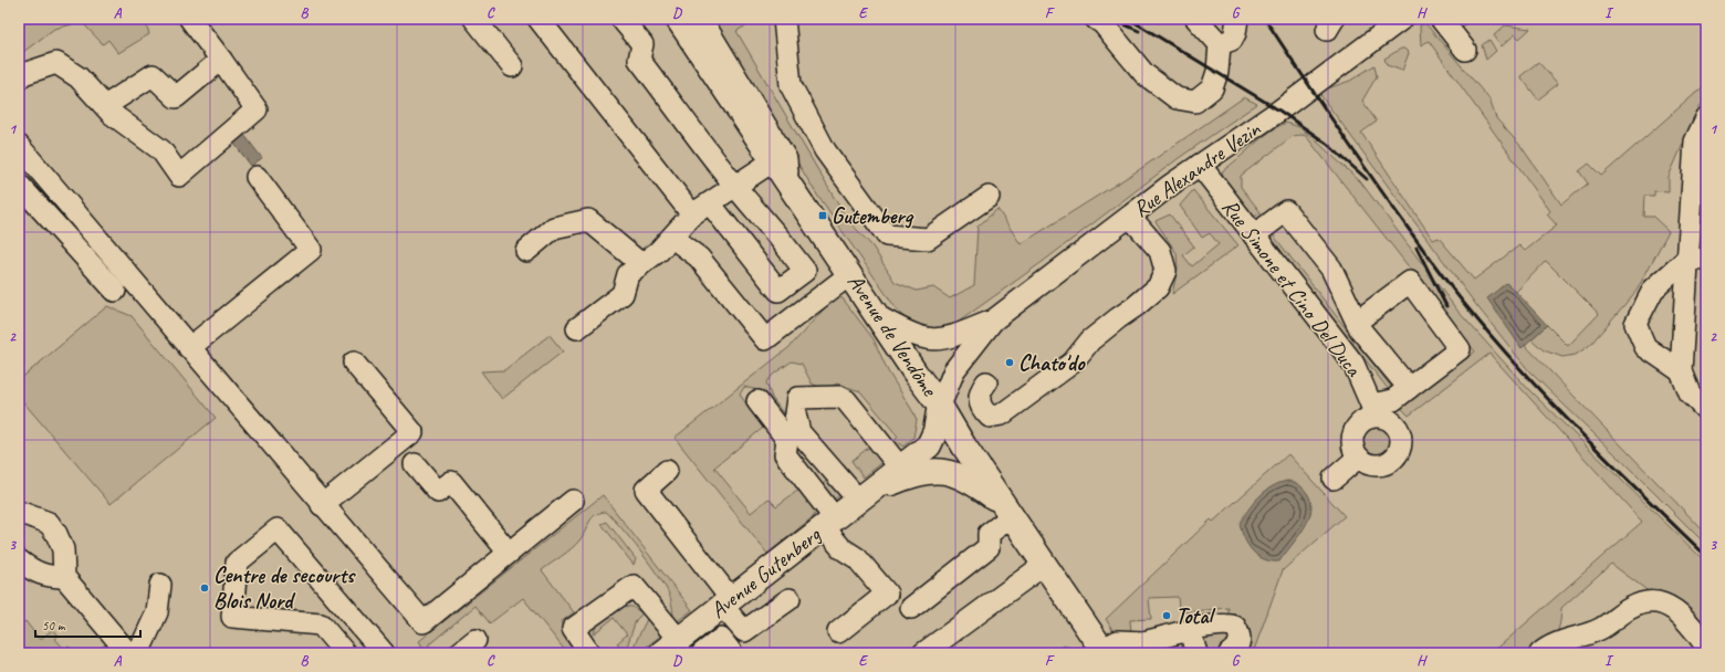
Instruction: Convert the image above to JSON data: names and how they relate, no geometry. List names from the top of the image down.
{
  "streets": {
    "main road": ["Avenue de Vendôme", "Avenue Gutenberg"],
    "street": ["Rue Alexandre Vezin", "Rue Simone et Cino Del Duca"]
  },
  "crossings": [
    ["Rue Alexandre Vezin", "Rue Simone et Cino Del Duca"],
    ["Rue Alexandre Vezin", "Avenue de Vendôme"],
    ["Rue Alexandre Vezin", "Avenue Gutenberg"],
    ["Avenue de Vendôme", "Avenue Gutenberg"]
  ],
  "places": {
    "transit": ["Gutemberg"],
    "other": ["Chato'do", "Centre de secourts Blois Nord", "Total"]
  },
  "scale_bar": "50 m",
  "grid": {
    "columns": [
      "A",
      "B",
      "C",
      "D",
      "E",
      "F",
      "G",
      "H",
      "I"
    ],
    "rows": ["1", "2", "3"]
  }
}
